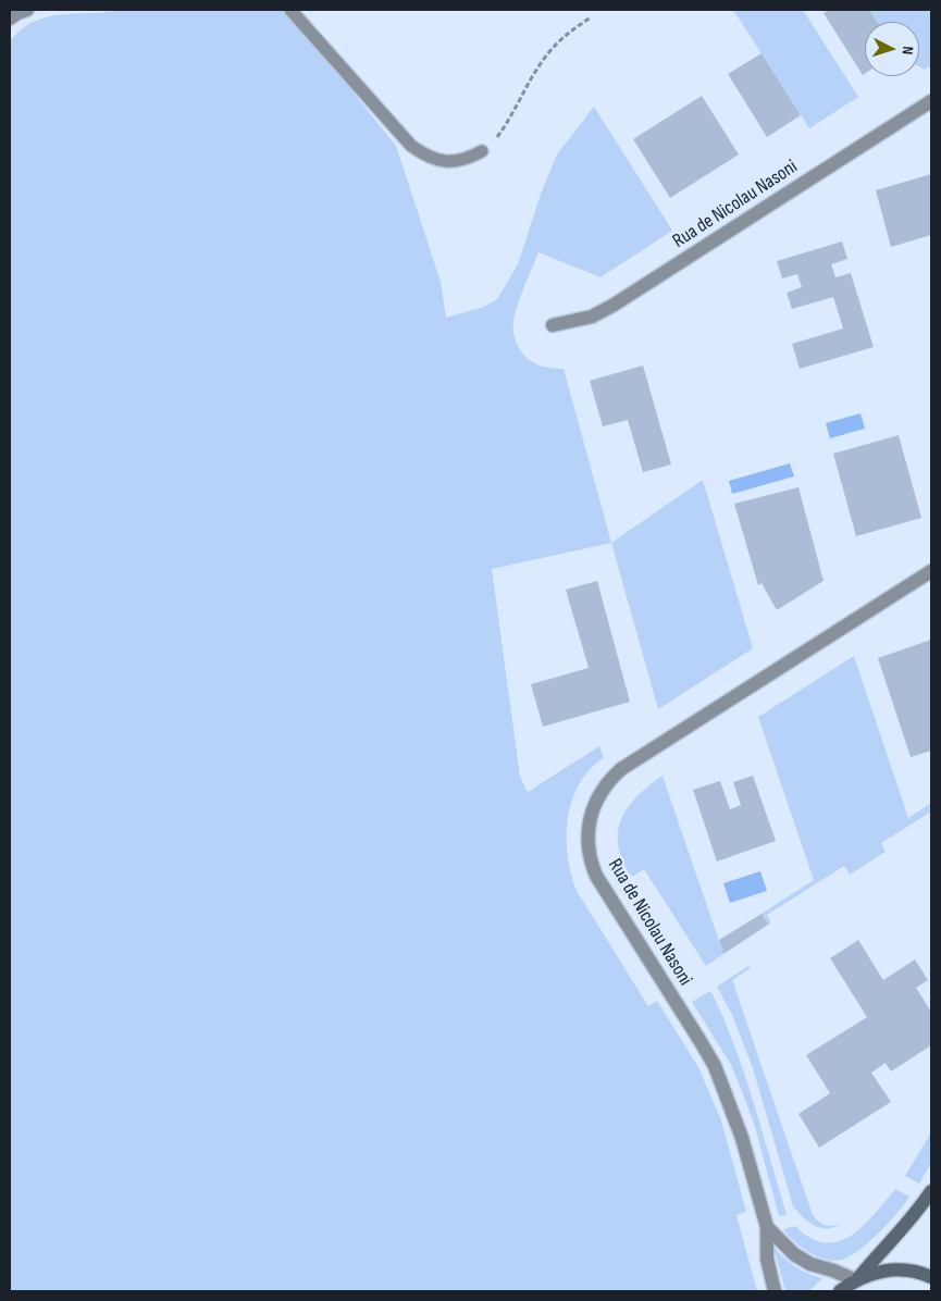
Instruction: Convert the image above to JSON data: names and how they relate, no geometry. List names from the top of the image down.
{
  "streets": {
    "street": ["Rua de Nicolau Nasoni"]
  },
  "north": "right"
}
